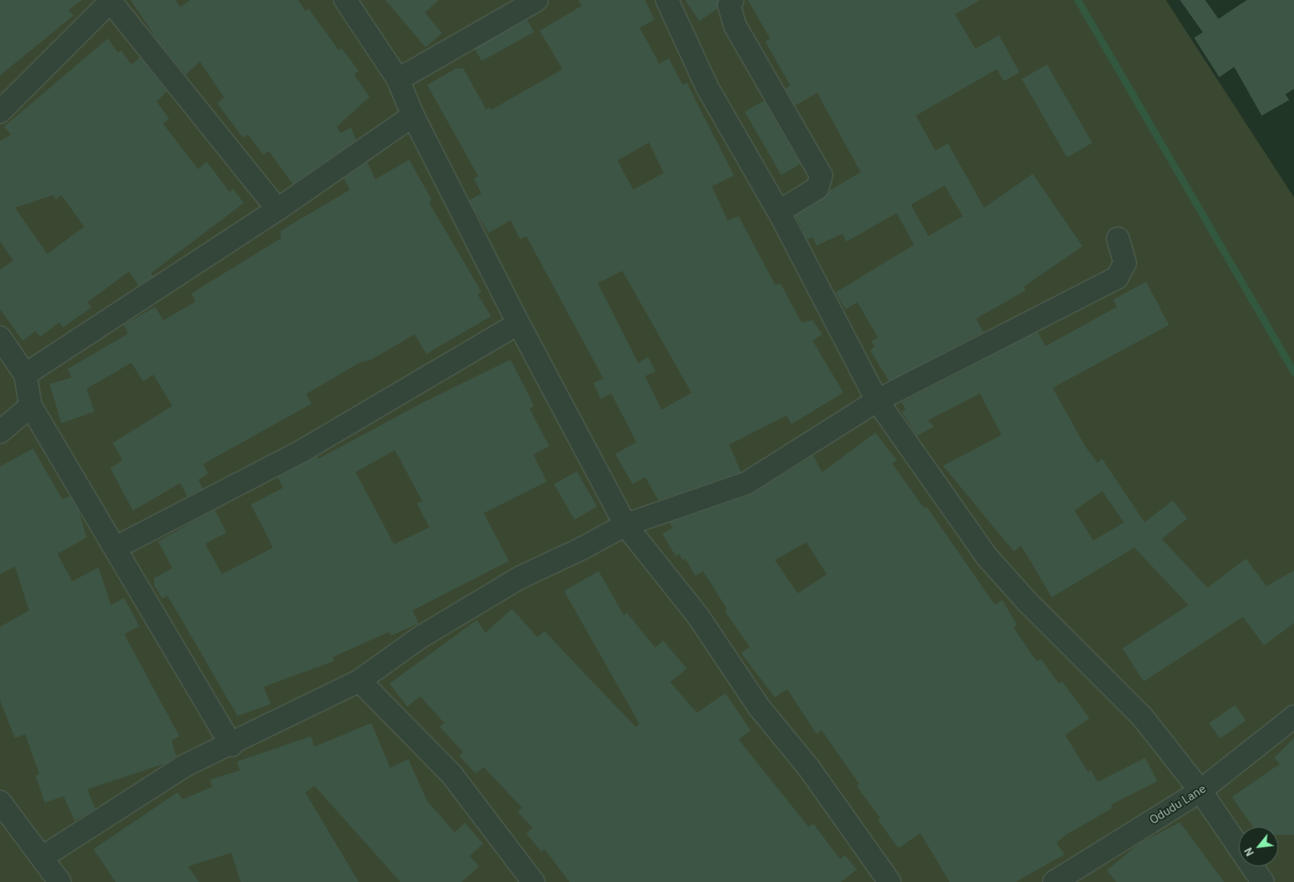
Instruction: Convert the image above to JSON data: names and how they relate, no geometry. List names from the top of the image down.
{
  "streets": {
    "street": ["Odudu Lane"]
  },
  "north": "bottom left"
}
